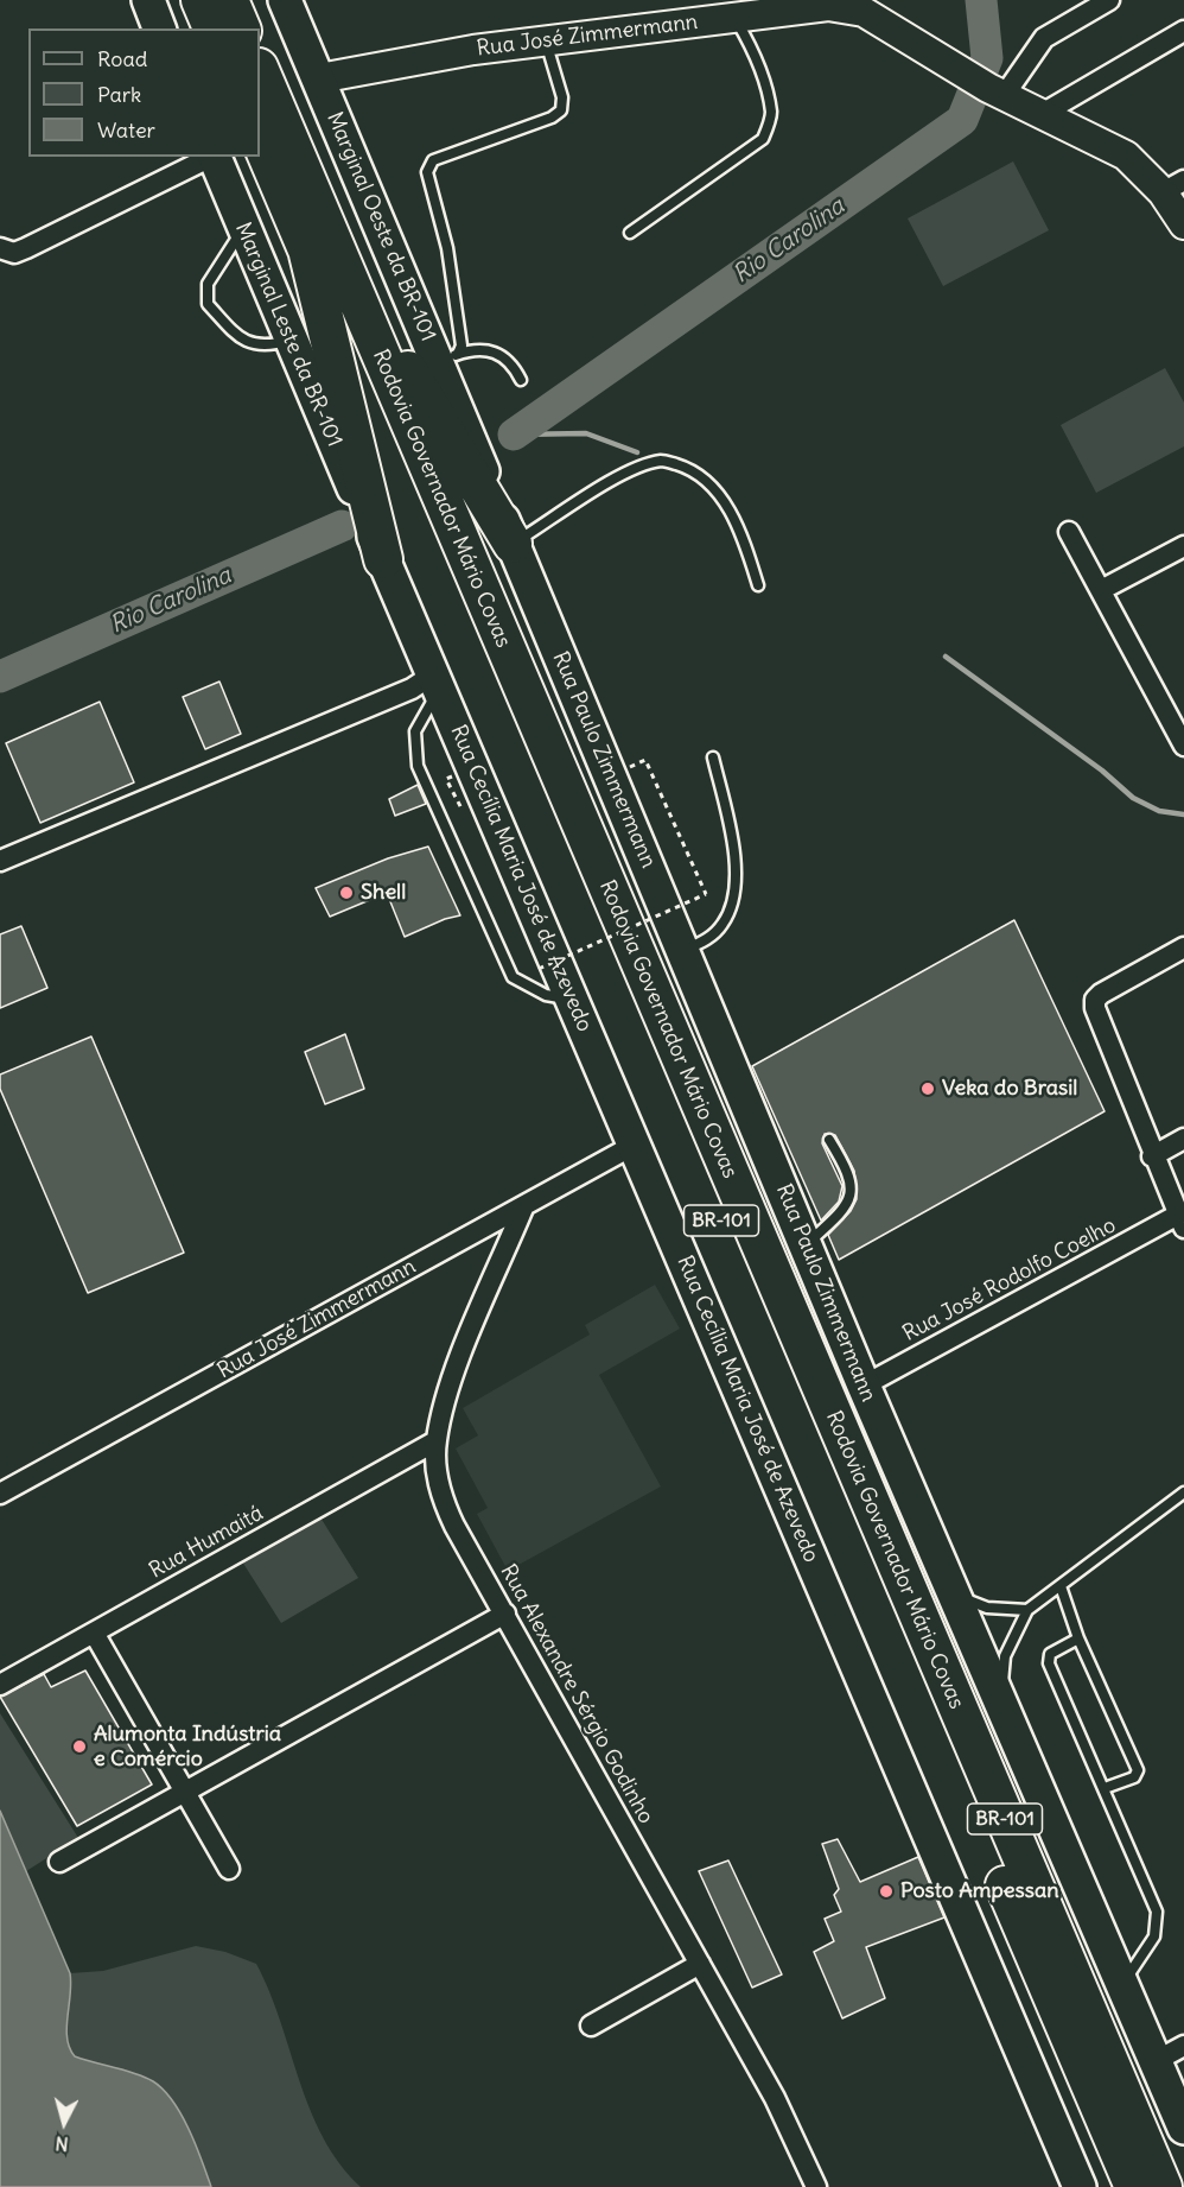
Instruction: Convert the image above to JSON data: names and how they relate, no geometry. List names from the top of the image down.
{
  "streets": {
    "highway": ["Rodovia Governador Mário Covas", "BR-101"],
    "main road": [
      "Rua José Zimmermann",
      "Marginal Oeste da BR-101",
      "Marginal Leste da BR-101",
      "Rua Paulo Zimmermann",
      "Rua Cecília Maria José de Azevedo"
    ],
    "street": ["Rua José Rodolfo Coelho", "Rua Humaitá", "Rua Alexandre Sérgio Godinho"]
  },
  "crossings": [
    ["Rua José Zimmermann", "Marginal Oeste da BR-101"],
    ["Rua José Zimmermann", "Rua Cecília Maria José de Azevedo"],
    ["Rua José Zimmermann", "Rua Alexandre Sérgio Godinho"],
    ["Marginal Oeste da BR-101", "Rua Paulo Zimmermann"],
    ["Marginal Leste da BR-101", "Rua Cecília Maria José de Azevedo"],
    ["Rua Paulo Zimmermann", "Rua José Rodolfo Coelho"],
    ["Rua Humaitá", "Rua Alexandre Sérgio Godinho"]
  ],
  "water": ["Rio Carolina"],
  "places": [
    "Shell",
    "Veka do Brasil",
    "Alumonta Indústria e Comércio",
    "Posto Ampessan"
  ],
  "legend": ["Road", "Park", "Water"],
  "north": "bottom"
}
